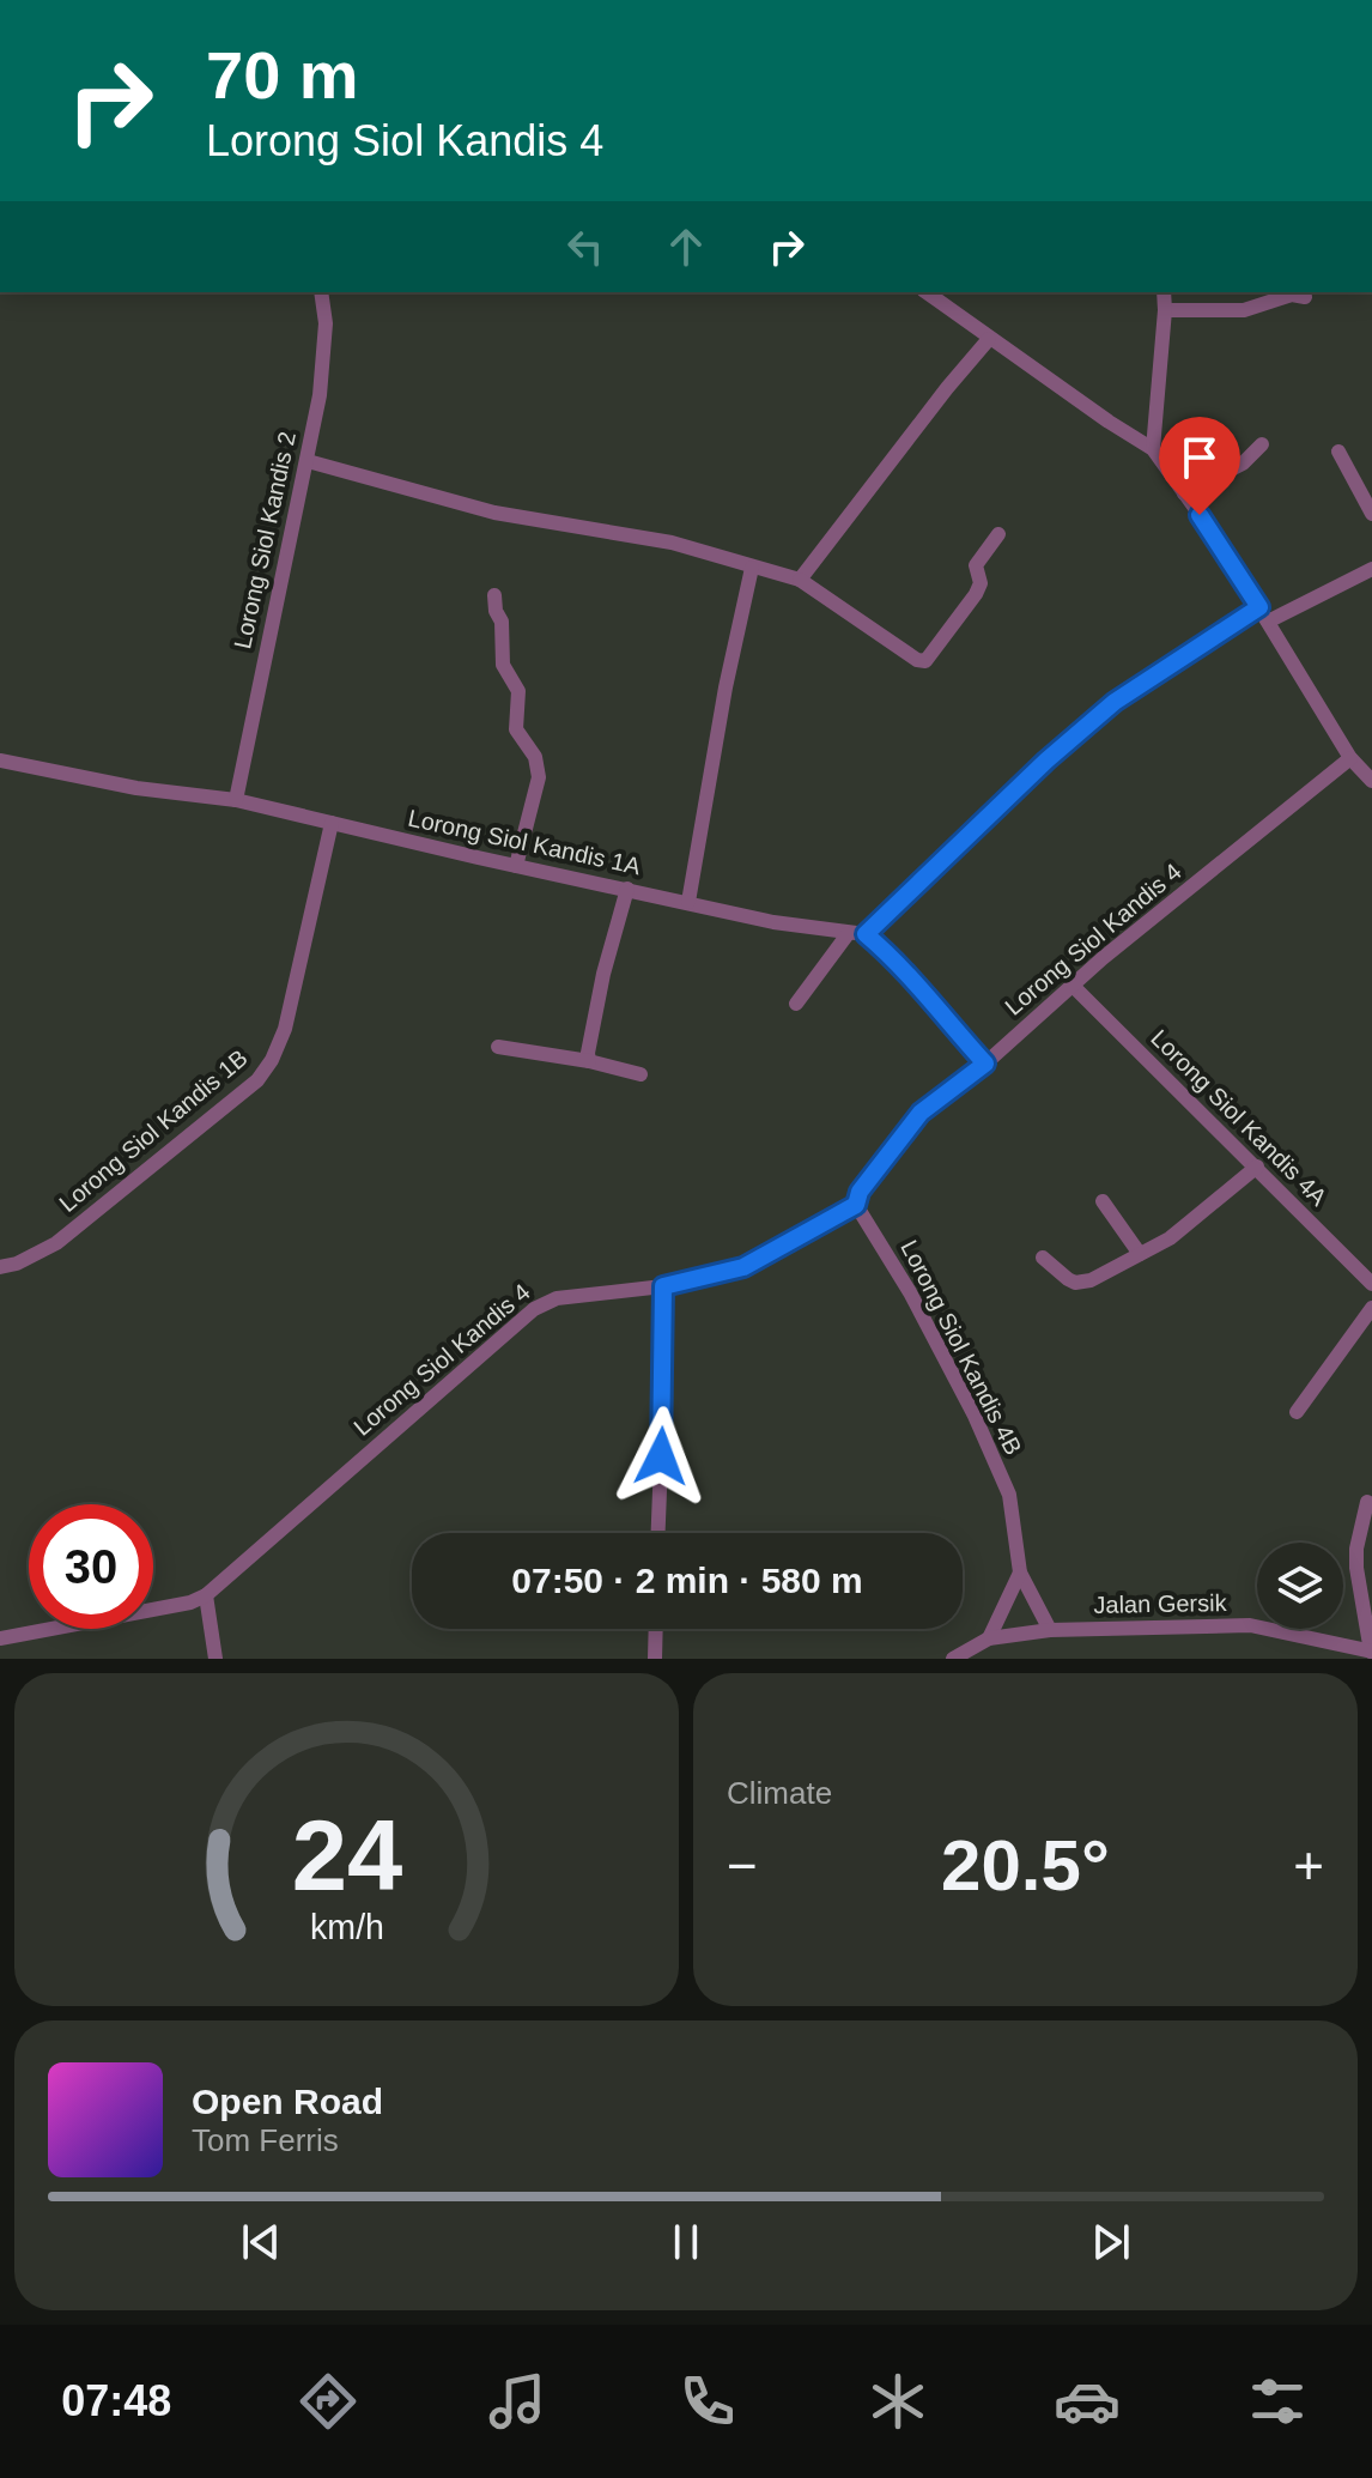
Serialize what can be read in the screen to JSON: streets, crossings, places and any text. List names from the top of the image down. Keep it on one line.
{"streets":{"street":["Lorong Siol Kandis 2","Lorong Siol Kandis 1A","Lorong Siol Kandis 4","Lorong Siol Kandis 4A","Lorong Siol Kandis 1B","Lorong Siol Kandis 4B","Jalan Gersik"]},"crossings":[["Lorong Siol Kandis 2","Lorong Siol Kandis 1A"],["Lorong Siol Kandis 1A","Lorong Siol Kandis 1B"],["Lorong Siol Kandis 4","Lorong Siol Kandis 4A"],["Lorong Siol Kandis 4","Lorong Siol Kandis 4B"]],"page":{"turn":["70 m","Lorong Siol Kandis 4"],"limit":"30","trip":"07:50 · 2 min · 580 m","tile":"Climate","heat":["−","20.5°","+"],"song":["Open Road","Tom Ferris"],"tabs":"07:48","gauge":["24","km/h"]}}
